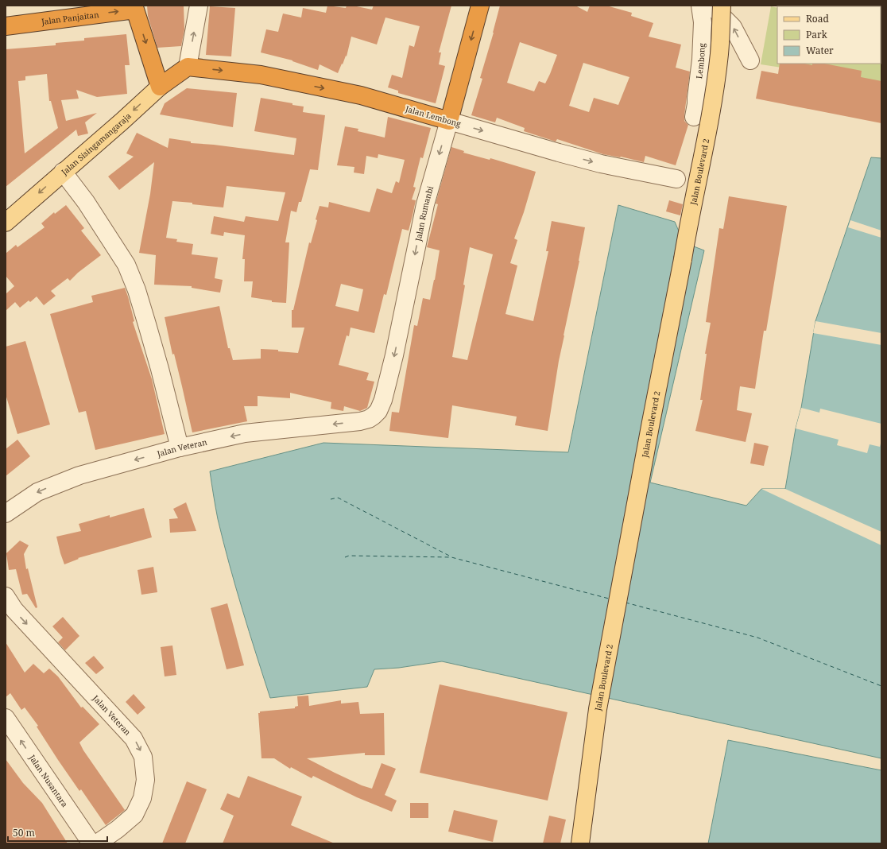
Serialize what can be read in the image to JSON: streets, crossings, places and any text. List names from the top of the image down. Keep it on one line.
{"streets":{"highway":["Jalan Panjaitan","Jalan Lembong","Jalan Sisingamangaraja","Jalan Rumanbi"],"main road":["Jalan Boulevard 2"],"street":["Lembong","Jalan Veteran","Jalan Nusantara"]},"crossings":[["Jalan Lembong","Jalan Sisingamangaraja"],["Jalan Lembong","Jalan Rumanbi"],["Jalan Rumanbi","Jalan Veteran"]],"one_way":["Jalan Panjaitan","Jalan Lembong","Jalan Sisingamangaraja","Jalan Rumanbi","Jalan Nusantara"],"legend":["Road","Park","Water"],"scale_bar":"50 m"}
